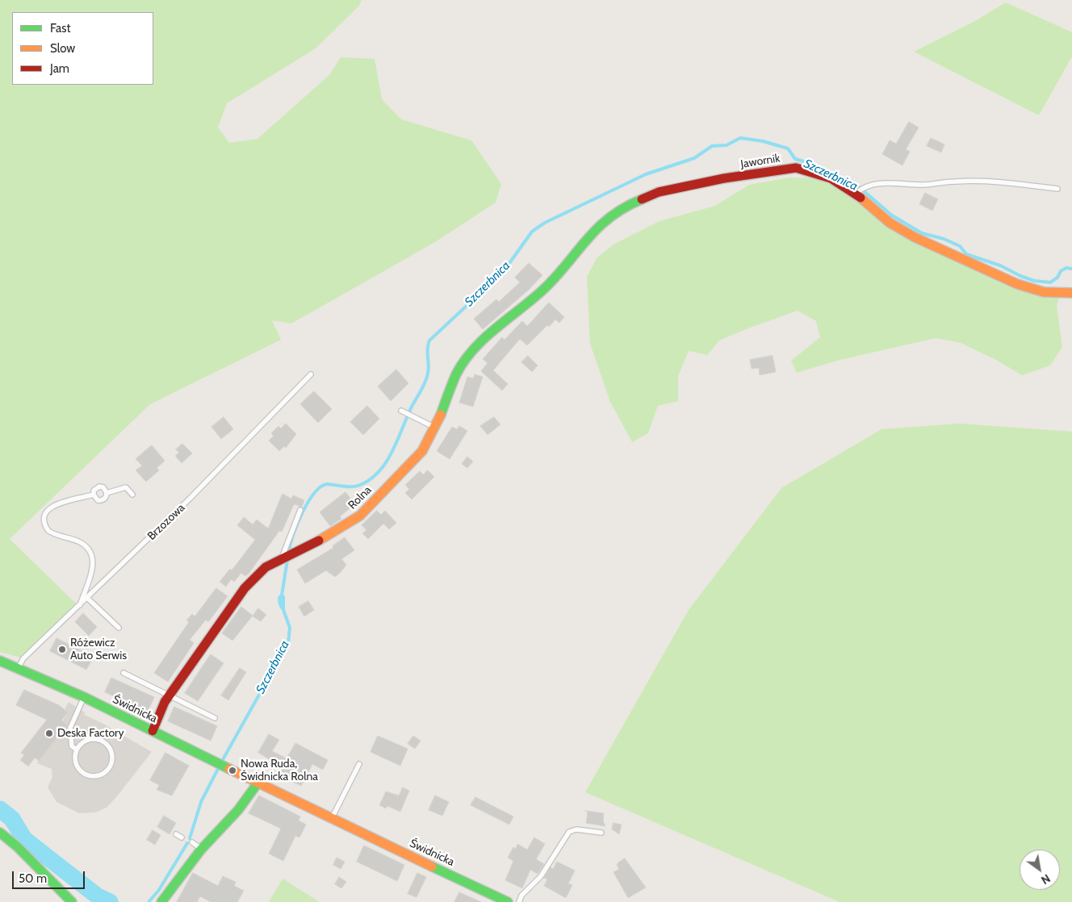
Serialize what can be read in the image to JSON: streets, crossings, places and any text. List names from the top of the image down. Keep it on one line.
{"streets":{"street":["Jawornik","Rolna","Świdnicka"],"lane":["Brzozowa"]},"crossings":[["Jawornik","Rolna"],["Rolna","Świdnicka"],["Brzozowa","Świdnicka"]],"water":["Szczerbnica"],"places":["Różewicz Auto Serwis","Deska Factory","Nowa Ruda, Świdnicka Rolna"],"legend":["Fast","Slow","Jam"],"scale_bar":"50 m","north":"bottom right"}
